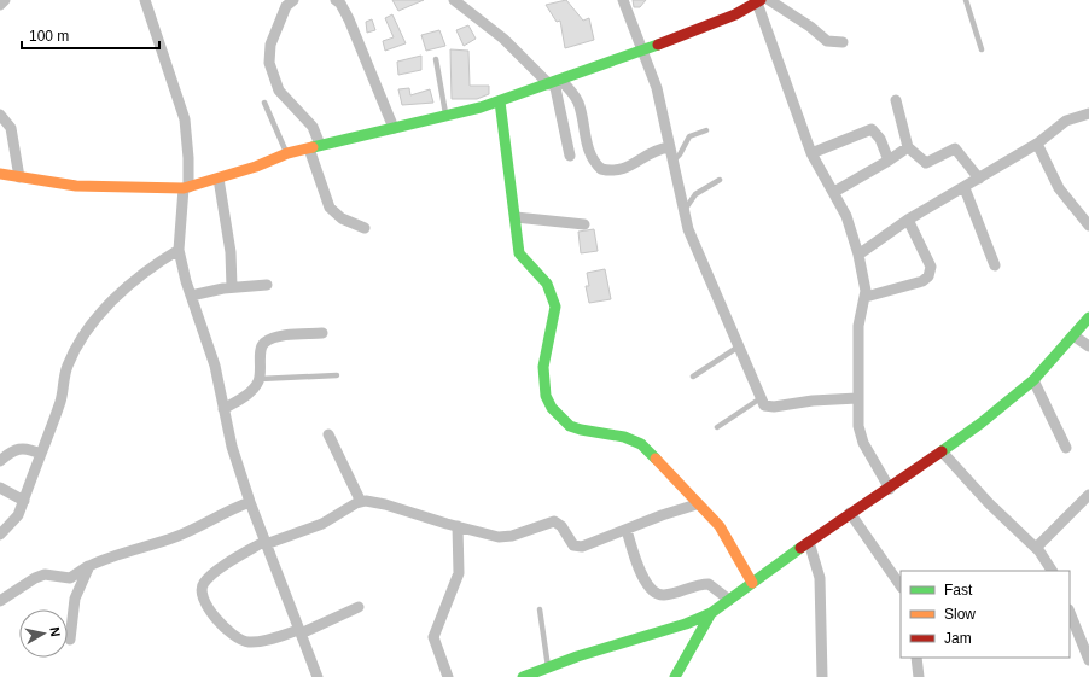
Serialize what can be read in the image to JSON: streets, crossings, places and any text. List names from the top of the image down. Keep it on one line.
{"legend":["Fast","Slow","Jam"],"scale_bar":"100 m","north":"right"}
